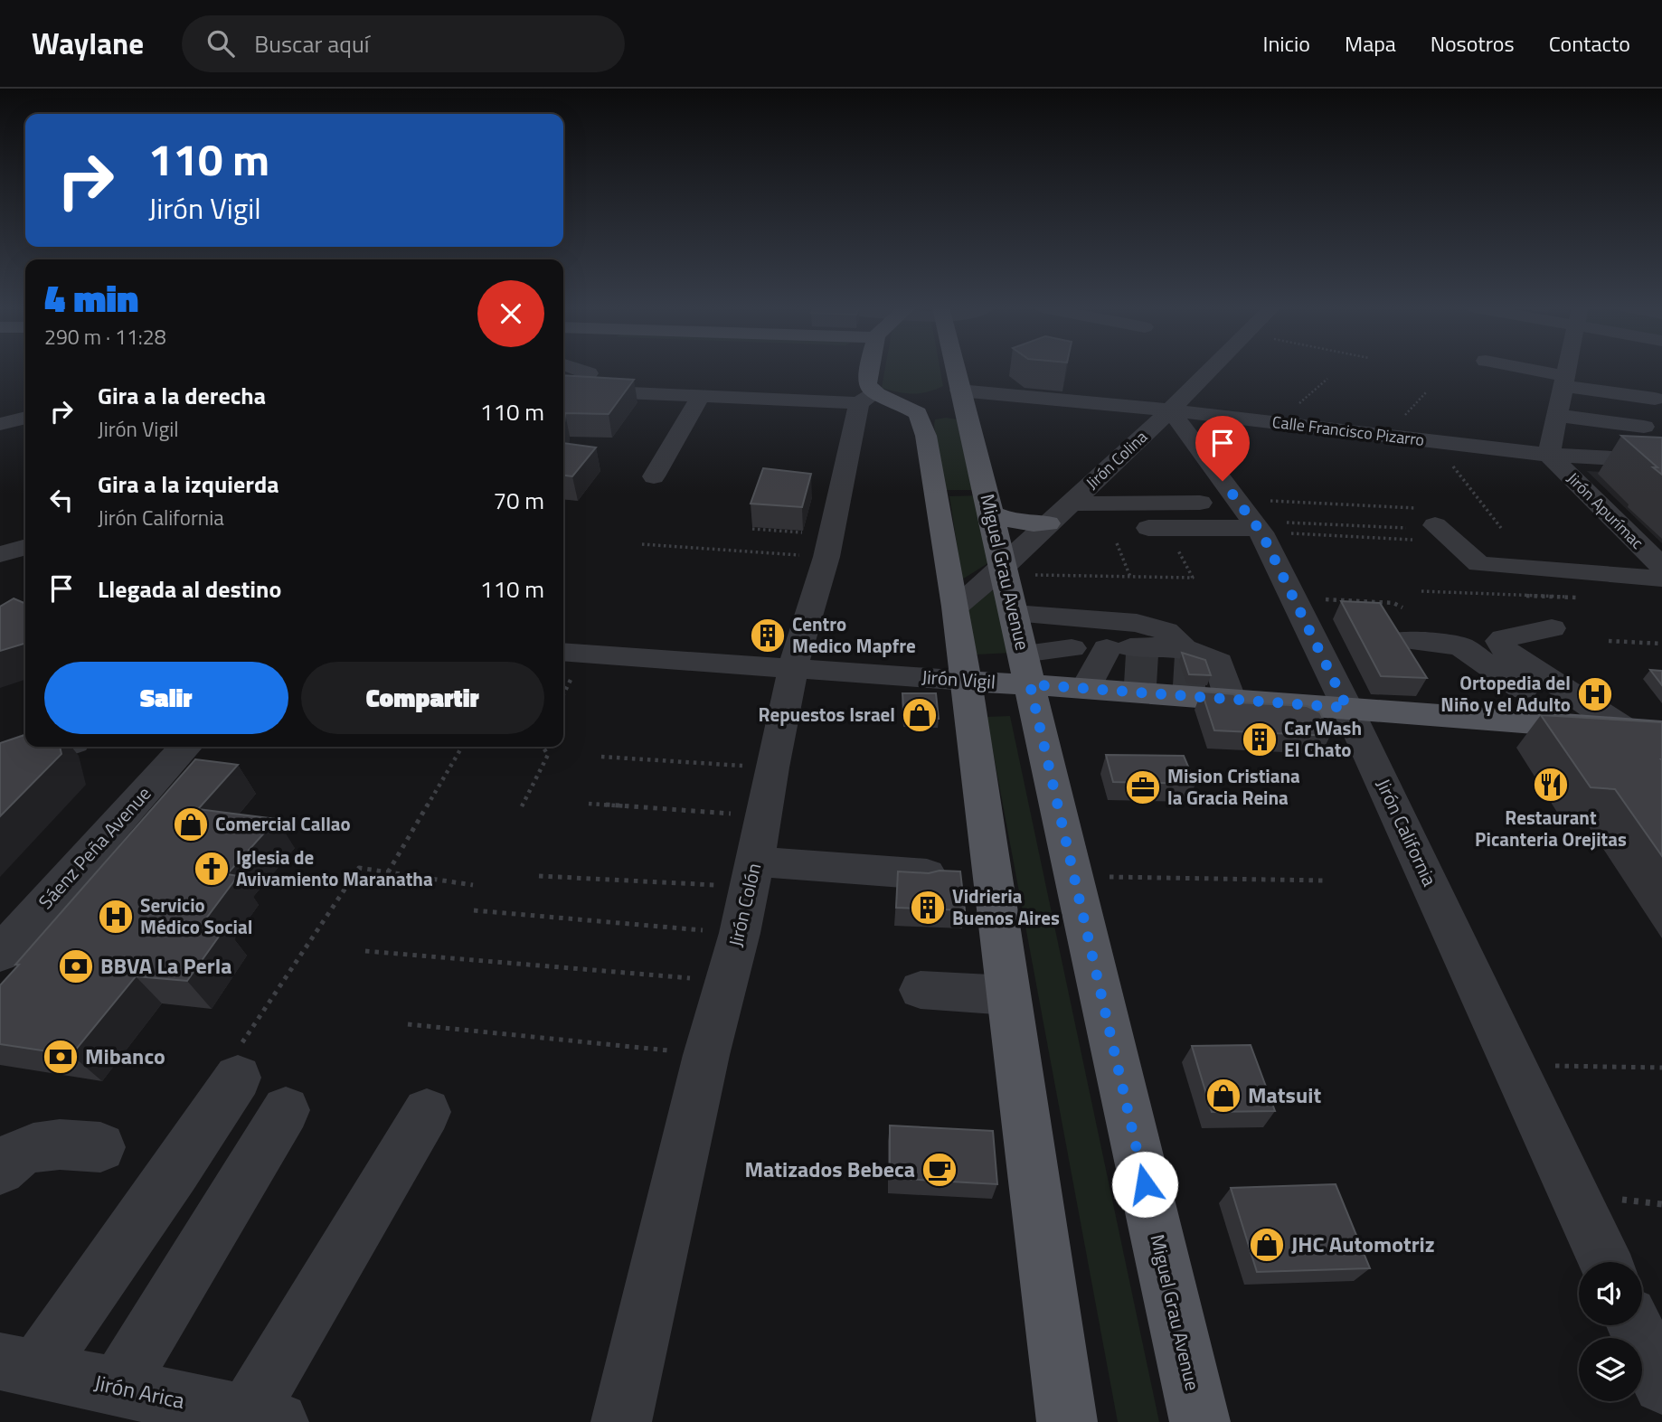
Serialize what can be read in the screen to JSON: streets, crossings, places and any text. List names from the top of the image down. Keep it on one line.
{"streets":{"main road":["Miguel Grau Avenue","Jirón Vigil"],"street":["Calle Francisco Pizarro","Jirón Colina","Jirón Apurímac","Jirón California","Sáenz Peña Avenue","Jirón Colón","Jirón Arica"]},"crossings":[["Calle Francisco Pizarro","Jirón Colina"],["Calle Francisco Pizarro","Jirón Apurímac"],["Calle Francisco Pizarro","Miguel Grau Avenue"],["Calle Francisco Pizarro","Jirón California"],["Calle Francisco Pizarro","Jirón Colón"],["Jirón Colina","Miguel Grau Avenue"],["Jirón Colina","Jirón Vigil"],["Jirón Colina","Jirón California"],["Miguel Grau Avenue","Jirón Vigil"],["Miguel Grau Avenue","Jirón Colón"],["Jirón Vigil","Jirón California"],["Jirón Vigil","Jirón Colón"]],"places":{"building":["Centro Medico Mapfre","Car Wash El Chato","Vidrieria Buenos Aires"],"hospital":["Ortopedia del Niño y el Adulto","Servicio Médico Social"],"shop":["Repuestos Israel","Comercial Callao","Matsuit","JHC Automotriz"],"restaurant":["Restaurant Picanteria Orejitas"],"office":["Mision Cristiana la Gracia Reina"],"church":["Iglesia de Avivamiento Maranatha"],"bank":["BBVA La Perla","Mibanco"],"cafe":["Matizados Bebeca"]},"page":{"header":"Waylane","search":"Buscar aquí","nav":["Inicio","Mapa","Nosotros","Contacto"],"turn":["110 m","Jirón Vigil"],"heading":["4 min","290 m · 11:28"],"list":[{"name":"Gira a la derecha","note":"Jirón Vigil","value":"110 m"},{"name":"Gira a la izquierda","note":"Jirón California","value":"70 m"},{"name":"Llegada al destino","value":"110 m"}],"buttons":["Salir","Compartir"]}}
